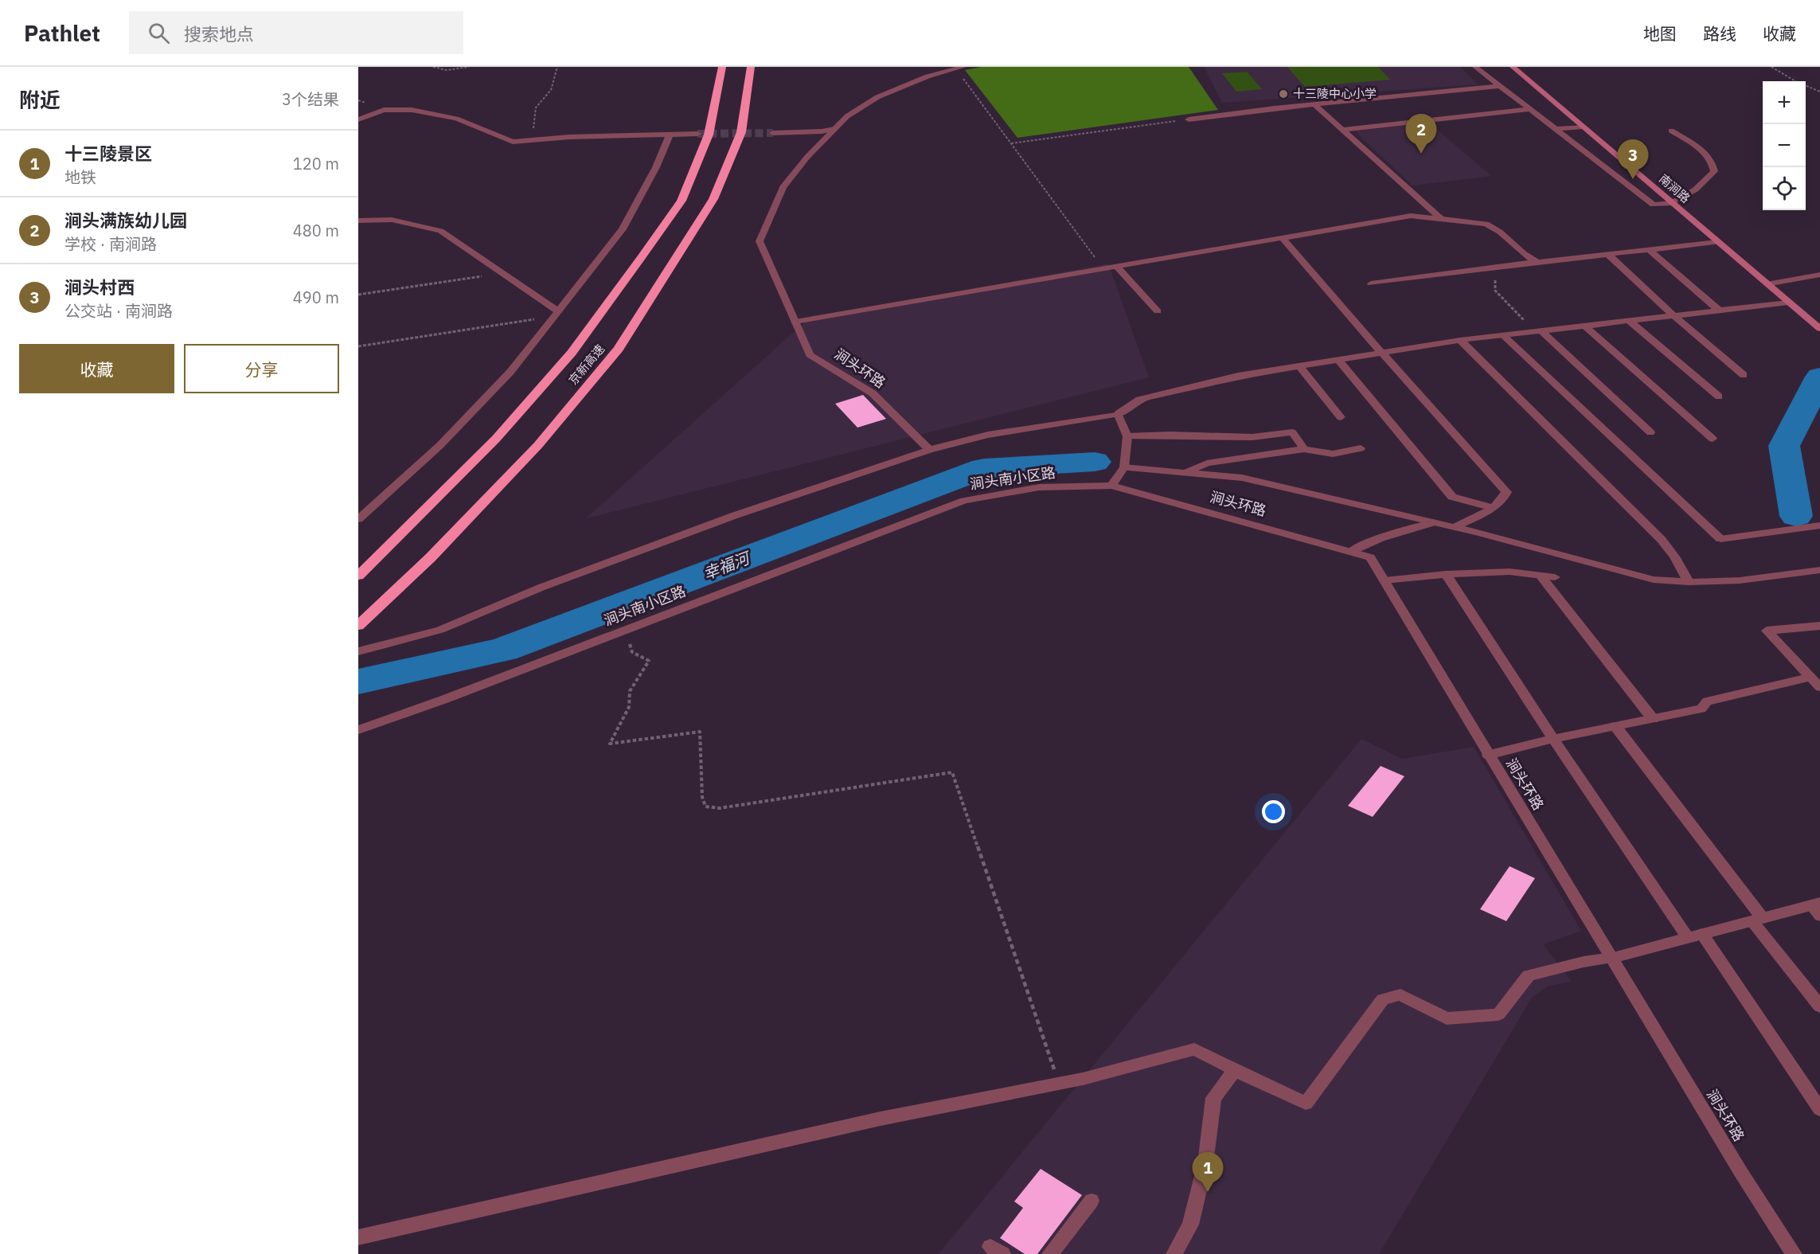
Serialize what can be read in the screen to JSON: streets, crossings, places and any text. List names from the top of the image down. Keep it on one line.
{"streets":{"highway":["京新高速"],"main road":["南涧路"],"street":["涧头环路","涧头南小区路"]},"crossings":[["涧头环路","涧头南小区路"]],"water":["幸福河"],"places":["十三陵中心小学"],"page":{"header":"Pathlet","search":"搜索地点","nav":["地图","路线","收藏"],"heading":["附近","3个结果"],"map_buttons":["+","−"],"pins":["2","3","1"],"list":[{"mark":"1","name":"十三陵景区","note":"地铁","value":"120 m"},{"mark":"2","name":"涧头满族幼儿园","note":"学校 · 南涧路","value":"480 m"},{"mark":"3","name":"涧头村西","note":"公交站 · 南涧路","value":"490 m"}],"buttons":["收藏","分享"]}}
